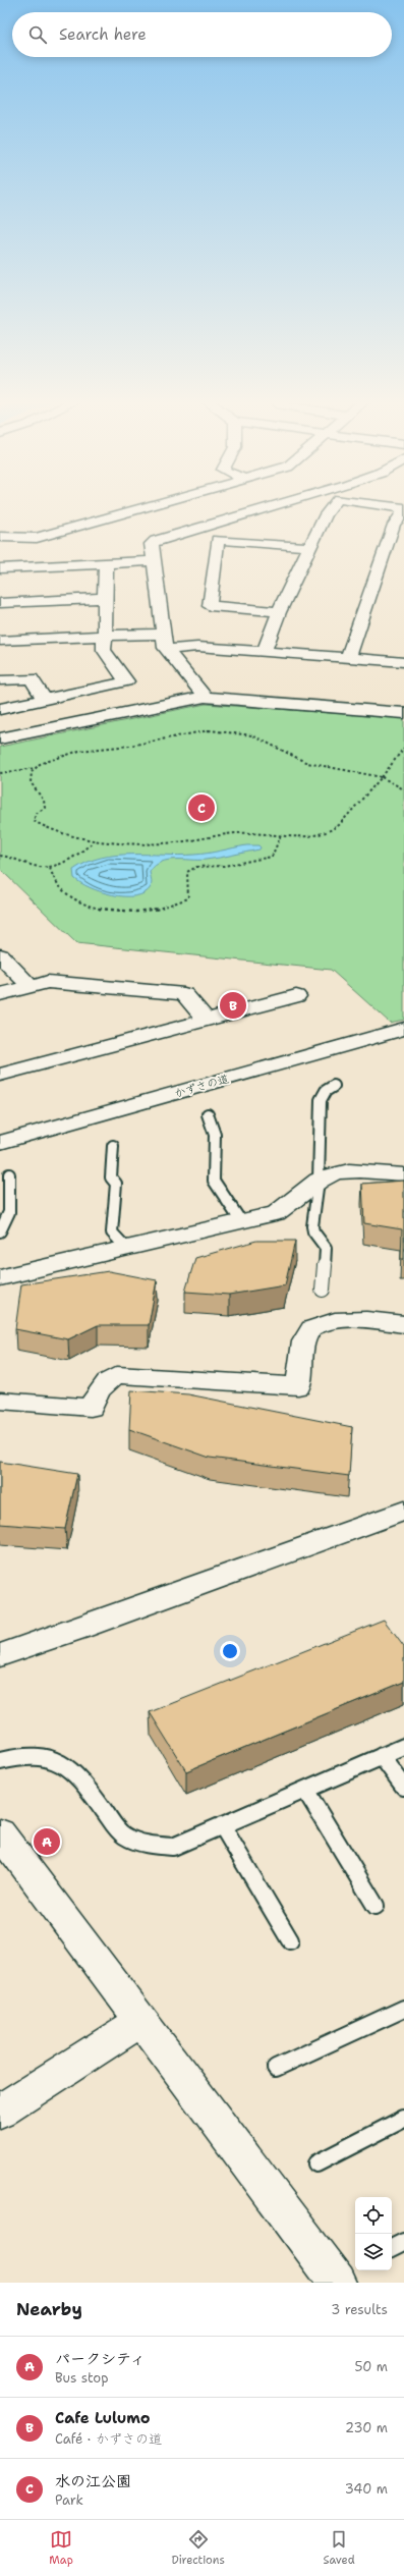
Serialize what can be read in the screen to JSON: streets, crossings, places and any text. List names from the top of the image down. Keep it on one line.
{"streets":{"street":["かずさの道"]},"page":{"search":"Search here","pins":["C","B","A"],"heading":["Nearby","3 results"],"list":[{"mark":"A","name":"パークシティ","note":"Bus stop","value":"50 m"},{"mark":"B","name":"Cafe Lulumo","note":"Café · かずさの道","value":"230 m"},{"mark":"C","name":"水の江公園","note":"Park","value":"340 m"}],"nav":["Map","Directions","Saved"]}}
